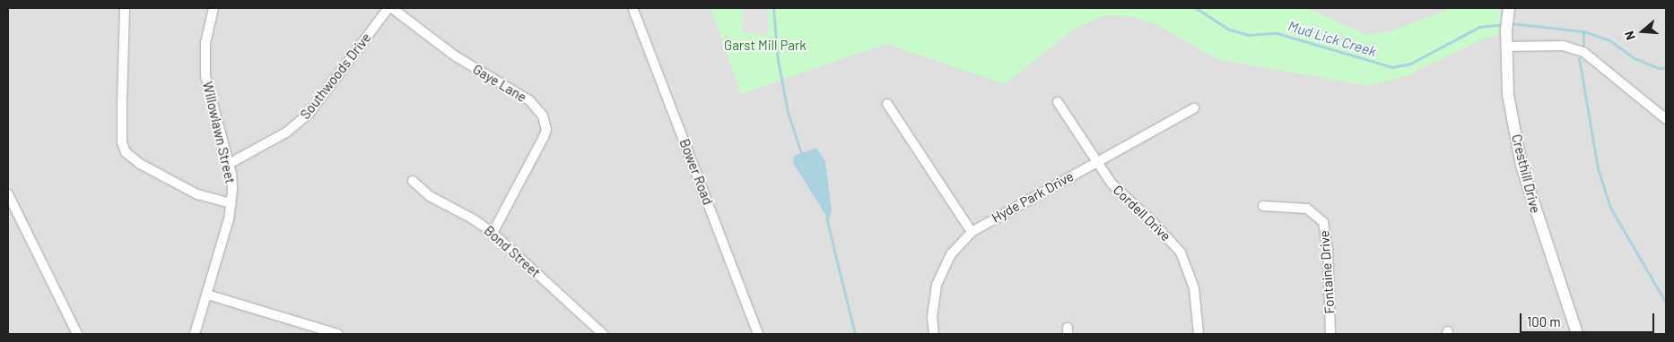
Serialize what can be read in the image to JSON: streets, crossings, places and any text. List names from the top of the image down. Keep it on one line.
{"streets":{"street":["Southwoods Drive","Gaye Lane","Willowlawn Street","Bower Road","Cresthill Drive","Hyde Park Drive","Cordell Drive","Bond Street","Fontaine Drive"]},"crossings":[["Southwoods Drive","Gaye Lane"],["Southwoods Drive","Willowlawn Street"],["Gaye Lane","Bond Street"],["Hyde Park Drive","Cordell Drive"]],"water":["Mud Lick Creek"],"parks":["Garst Mill Park"],"scale_bar":"100 m","north":"left"}
